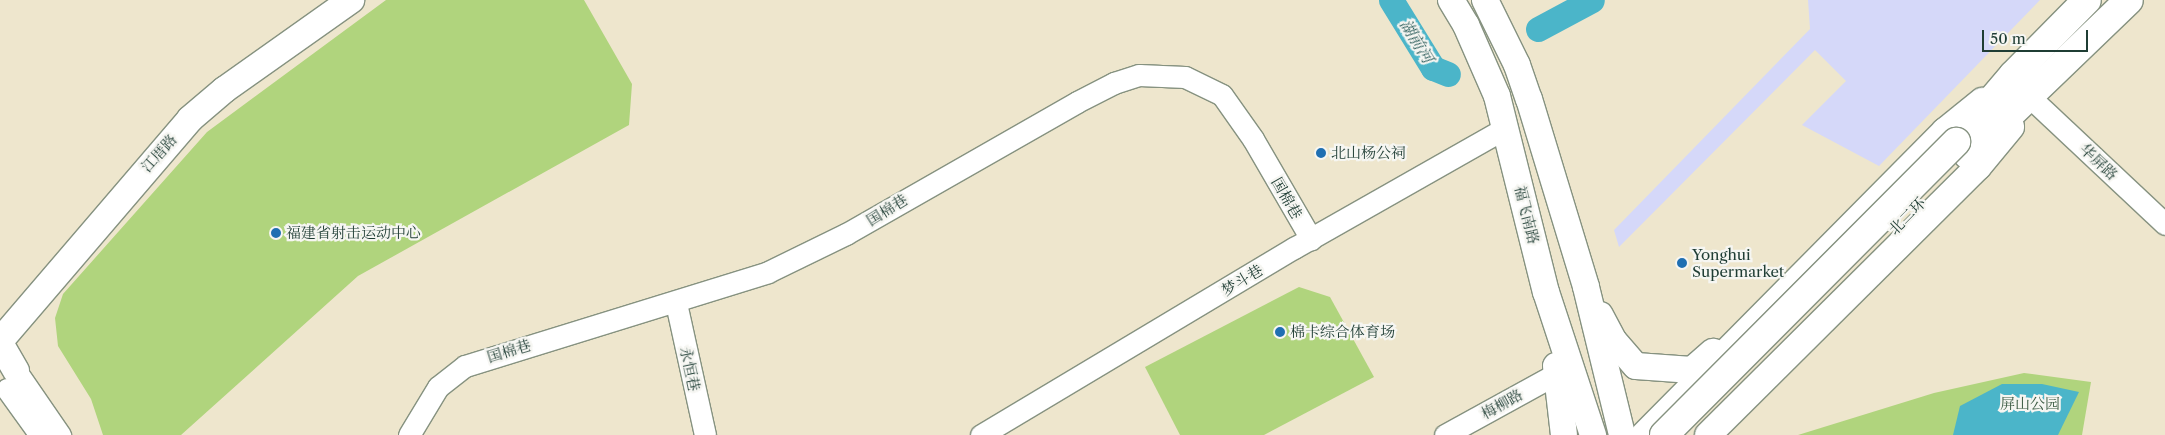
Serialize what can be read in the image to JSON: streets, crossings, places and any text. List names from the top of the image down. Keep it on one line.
{"streets":{"highway":["北二环"],"main road":["江厝路","福飞南路"],"street":["华屏路","国棉巷","梦斗巷","永恒巷","梅柳路"]},"crossings":[["国棉巷","梦斗巷"],["国棉巷","永恒巷"],["福飞南路","梦斗巷"]],"water":["湖前河"],"parks":["屏山公园"],"places":["北山杨公祠","福建省射击运动中心","Yonghui Supermarket","棉卡综合体育场"],"scale_bar":"50 m"}
